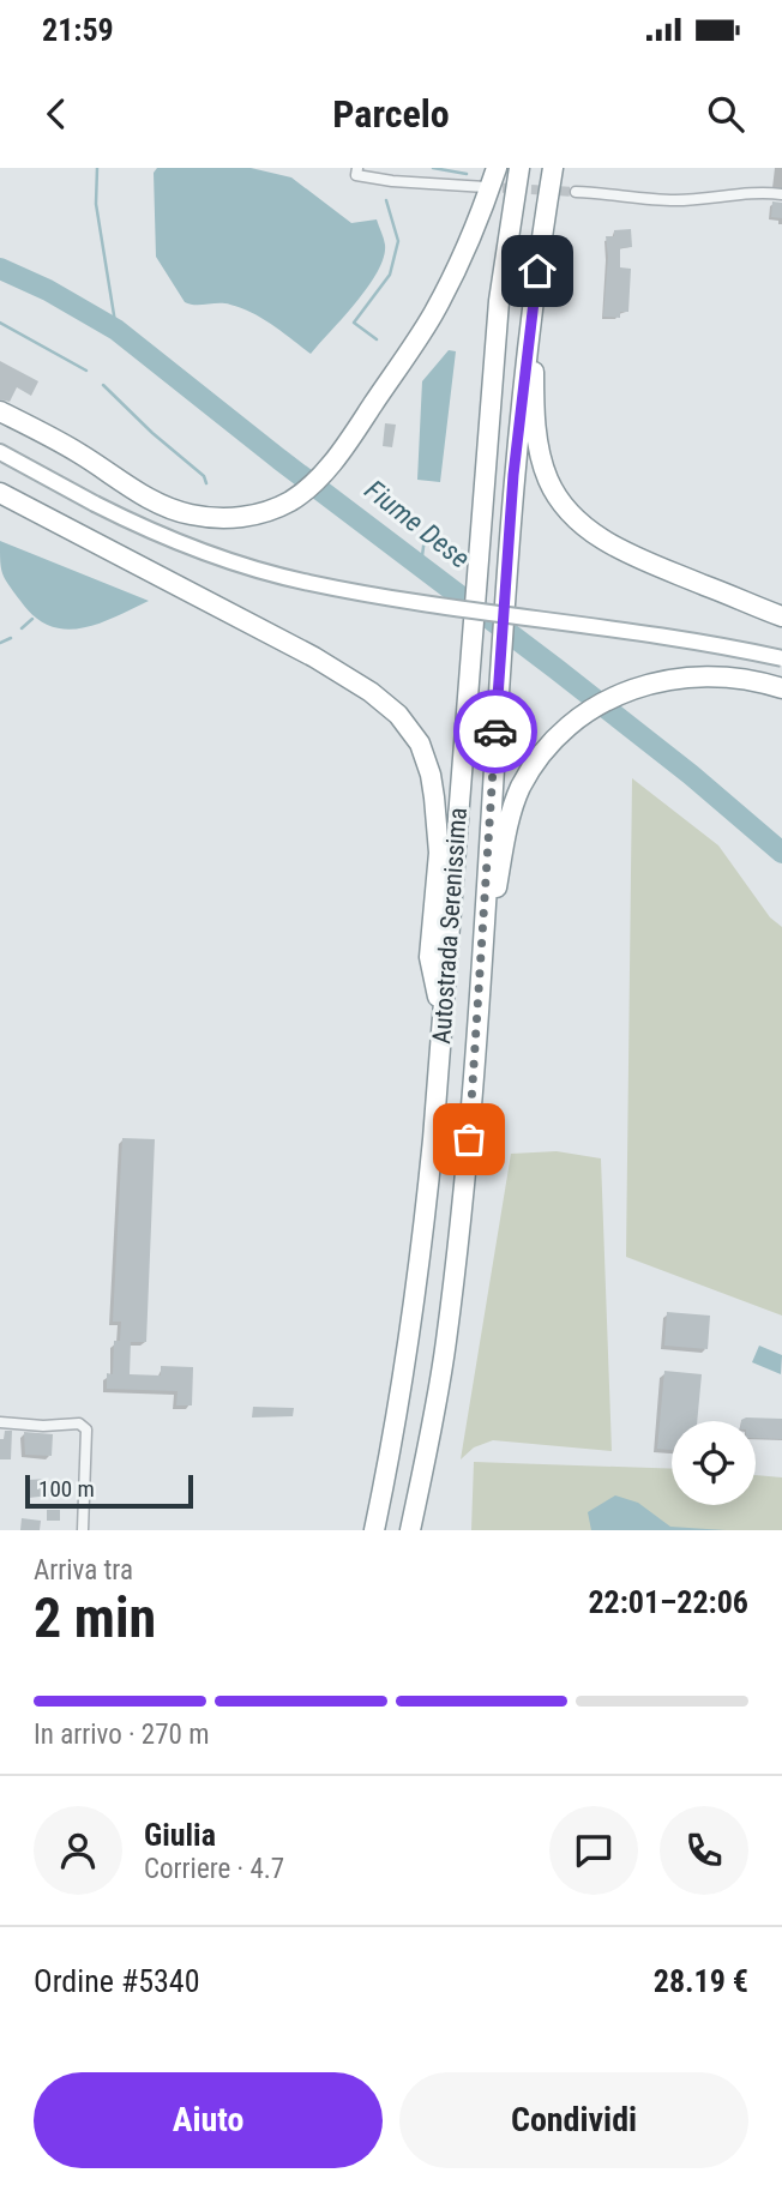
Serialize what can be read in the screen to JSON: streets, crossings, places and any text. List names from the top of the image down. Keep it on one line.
{"streets":{"highway":["Autostrada Serenissima"]},"water":["Fiume Dese"],"scale_bar":"100 m","page":{"status":"21:59","header":"Parcelo","scale":"100 m","heading":["2 min","Arriva tra","22:01–22:06"],"panel":["Giulia","Corriere · 4.7","Ordine #5340","28.19 €"],"bar":"In arrivo · 270 m","buttons":["Aiuto","Condividi"]}}
